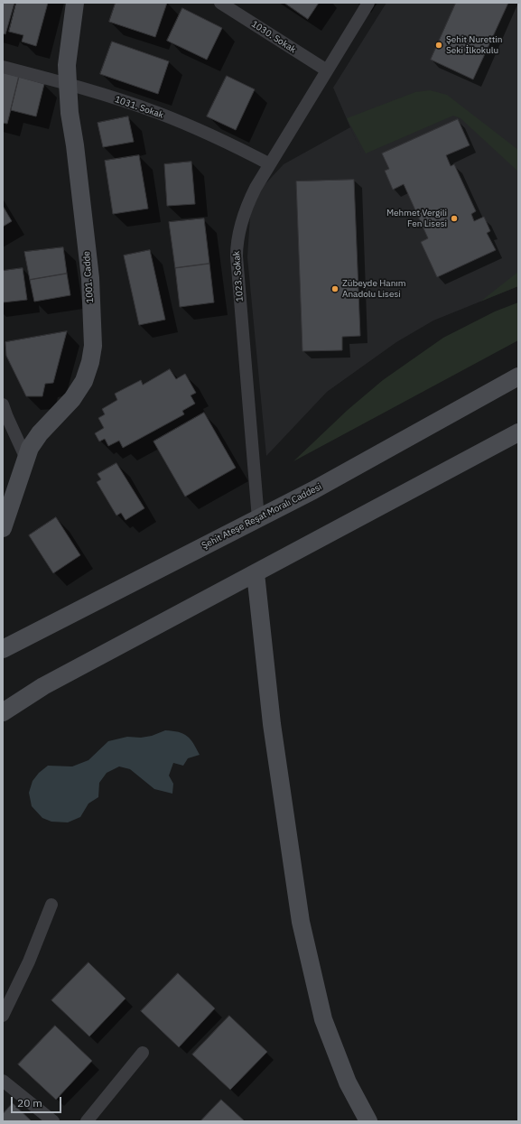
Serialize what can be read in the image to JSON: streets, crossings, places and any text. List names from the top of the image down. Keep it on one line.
{"streets":{"main road":["1001. Cadde","Şehit Ateşe Reşat Moralı Caddesi"],"street":["1030. Sokak","1031. Sokak","1023. Sokak"]},"crossings":[["1030. Sokak","1023. Sokak"],["1031. Sokak","1023. Sokak"],["1031. Sokak","1001. Cadde"],["1023. Sokak","Şehit Ateşe Reşat Moralı Caddesi"]],"places":["Şehit Nurettin Seki İlkokulu","Mehmet Vergili Fen Lisesi","Zübeyde Hanım Anadolu Lisesi"],"scale_bar":"20 m"}
